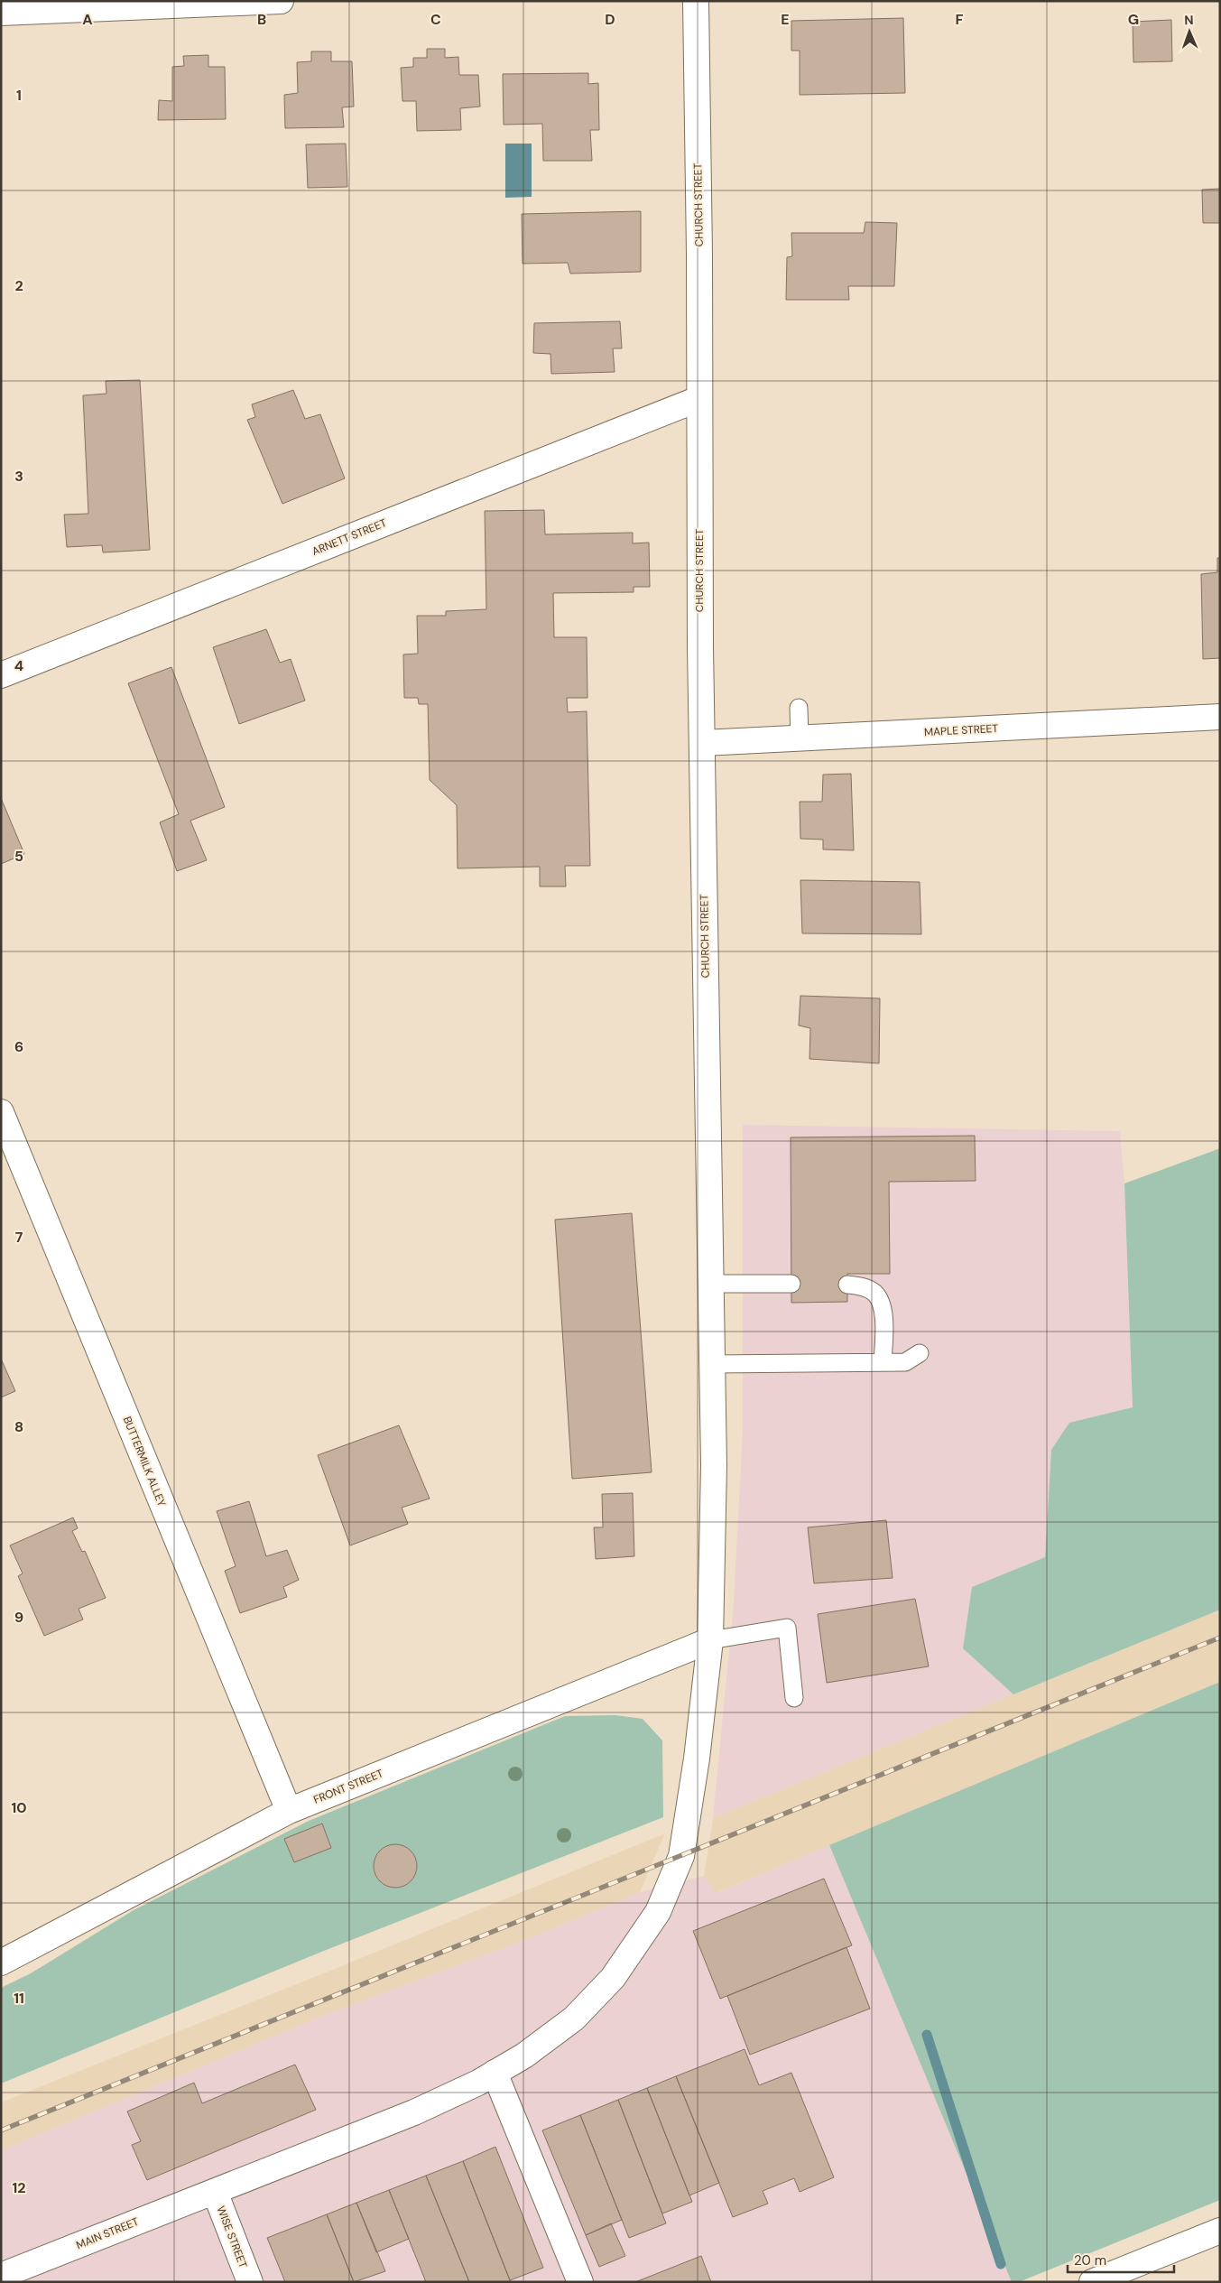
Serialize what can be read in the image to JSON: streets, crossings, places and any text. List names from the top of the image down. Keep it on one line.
{"streets":{"street":["CHURCH STREET","ARNETT STREET","MAPLE STREET","BUTTERMILK ALLEY","FRONT STREET","MAIN STREET","WISE STREET"]},"crossings":[["CHURCH STREET","ARNETT STREET"],["CHURCH STREET","MAPLE STREET"],["CHURCH STREET","FRONT STREET"],["CHURCH STREET","MAIN STREET"],["BUTTERMILK ALLEY","FRONT STREET"],["FRONT STREET","MAIN STREET"],["MAIN STREET","WISE STREET"]],"scale_bar":"20 m","north":"top","grid":{"columns":["A","B","C","D","E","F","G"],"rows":["1","2","3","4","5","6","7","8","9","10","11","12"]}}
